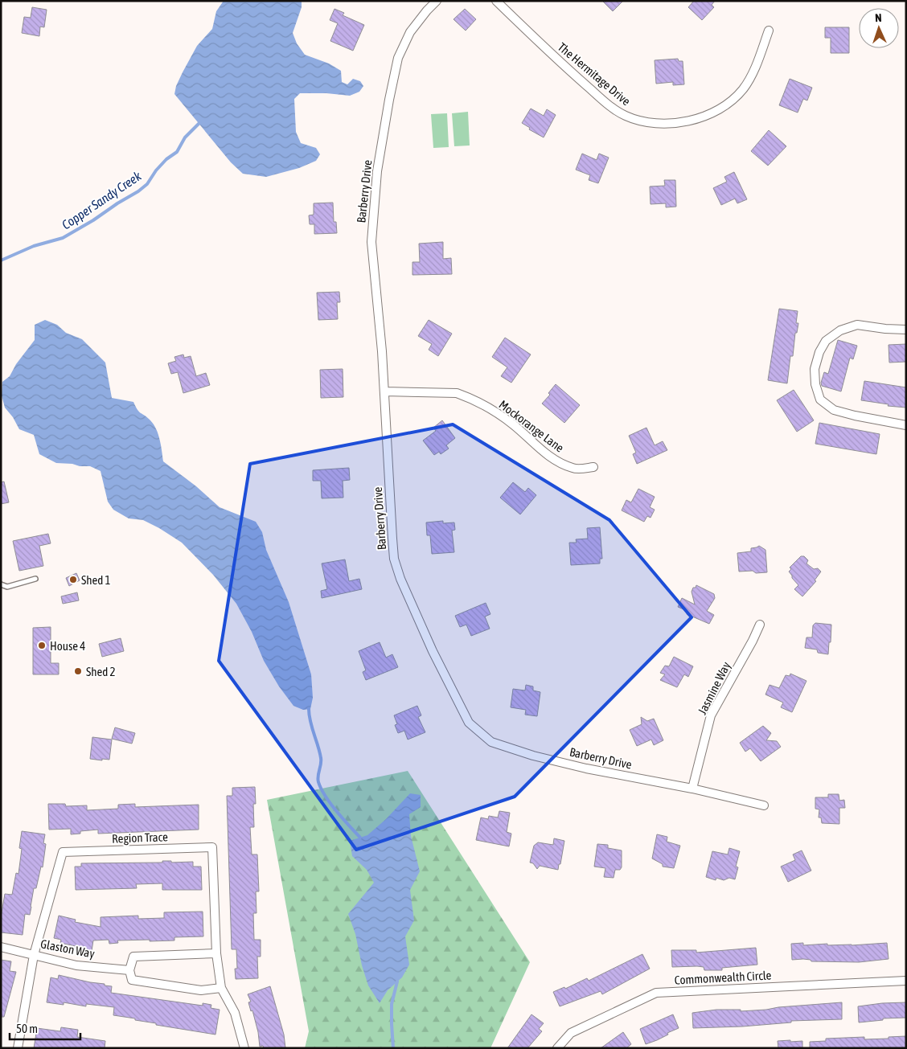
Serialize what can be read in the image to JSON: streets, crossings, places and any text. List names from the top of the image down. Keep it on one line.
{"streets":{"street":["The Hermitage Drive","Barberry Drive","Mockorange Lane","Jasmine Way","Region Trace","Glaston Way","Commonwealth Circle"]},"crossings":[["Barberry Drive","Mockorange Lane"],["Barberry Drive","Jasmine Way"],["Region Trace","Glaston Way"]],"water":["Copper Sandy Creek"],"places":["Shed 1","House 4","Shed 2"],"scale_bar":"50 m","north":"top"}
